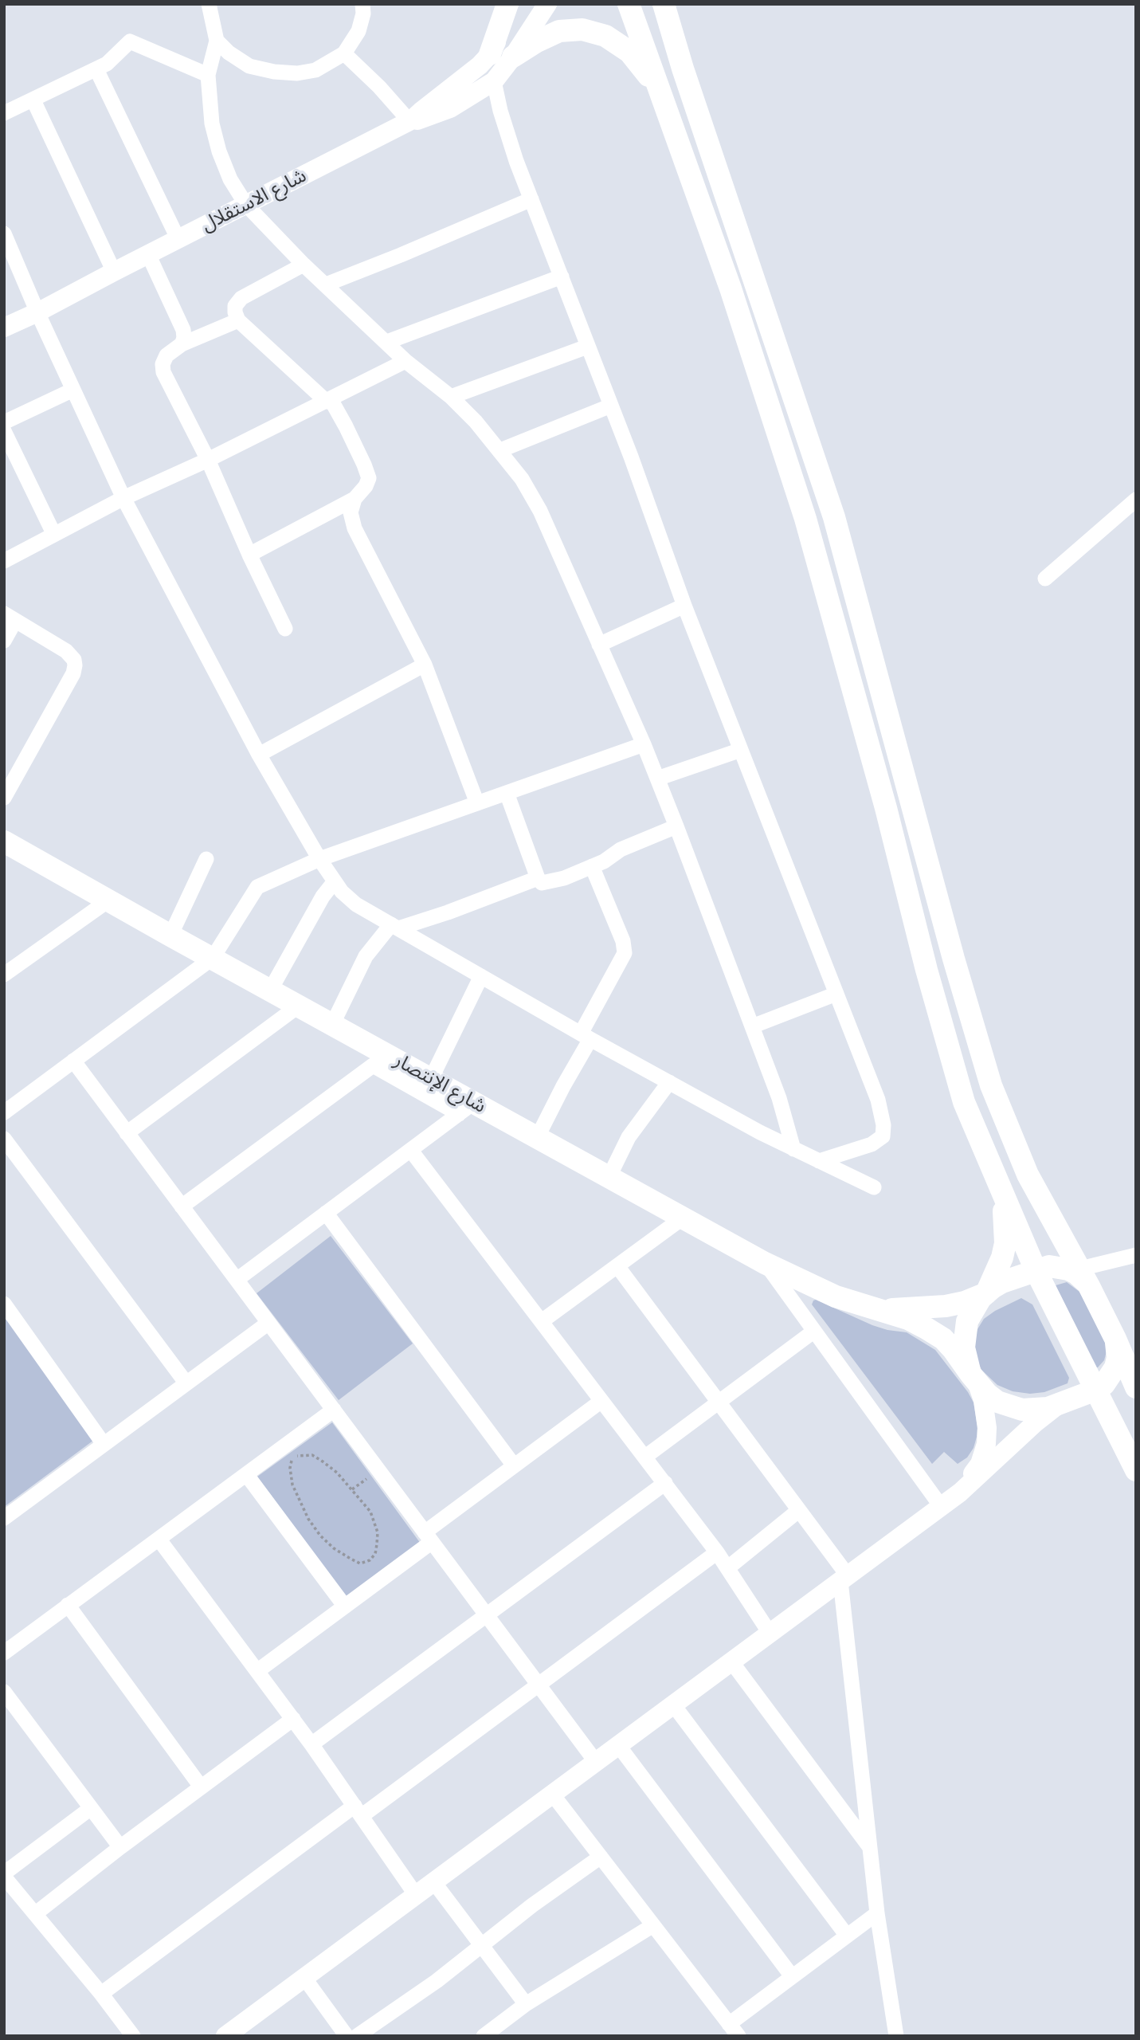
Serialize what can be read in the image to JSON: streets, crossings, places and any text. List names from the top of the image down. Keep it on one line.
{"streets":{"main road":["شارع الإنتصار"],"street":["شارع الاستقلال"]}}
